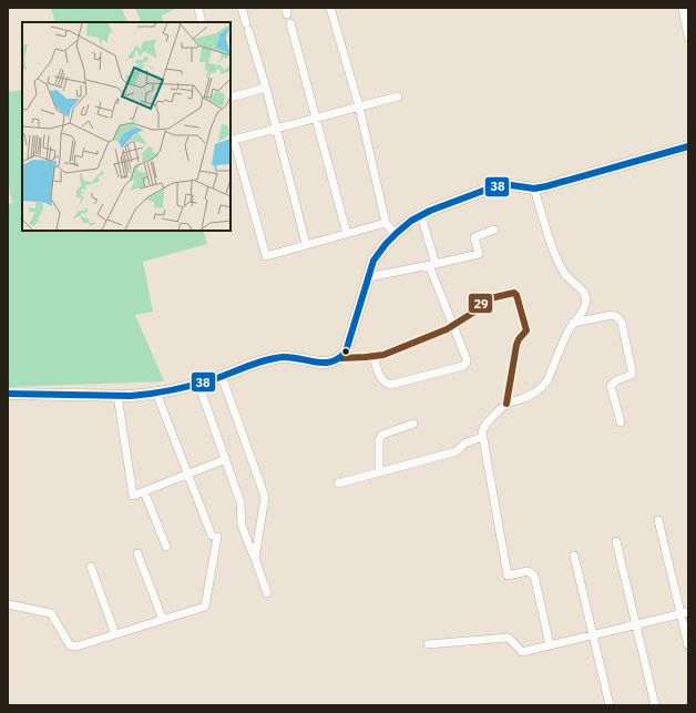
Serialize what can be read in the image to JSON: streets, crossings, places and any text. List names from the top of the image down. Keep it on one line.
{"lines":["transit line 38","transit line 29"]}
